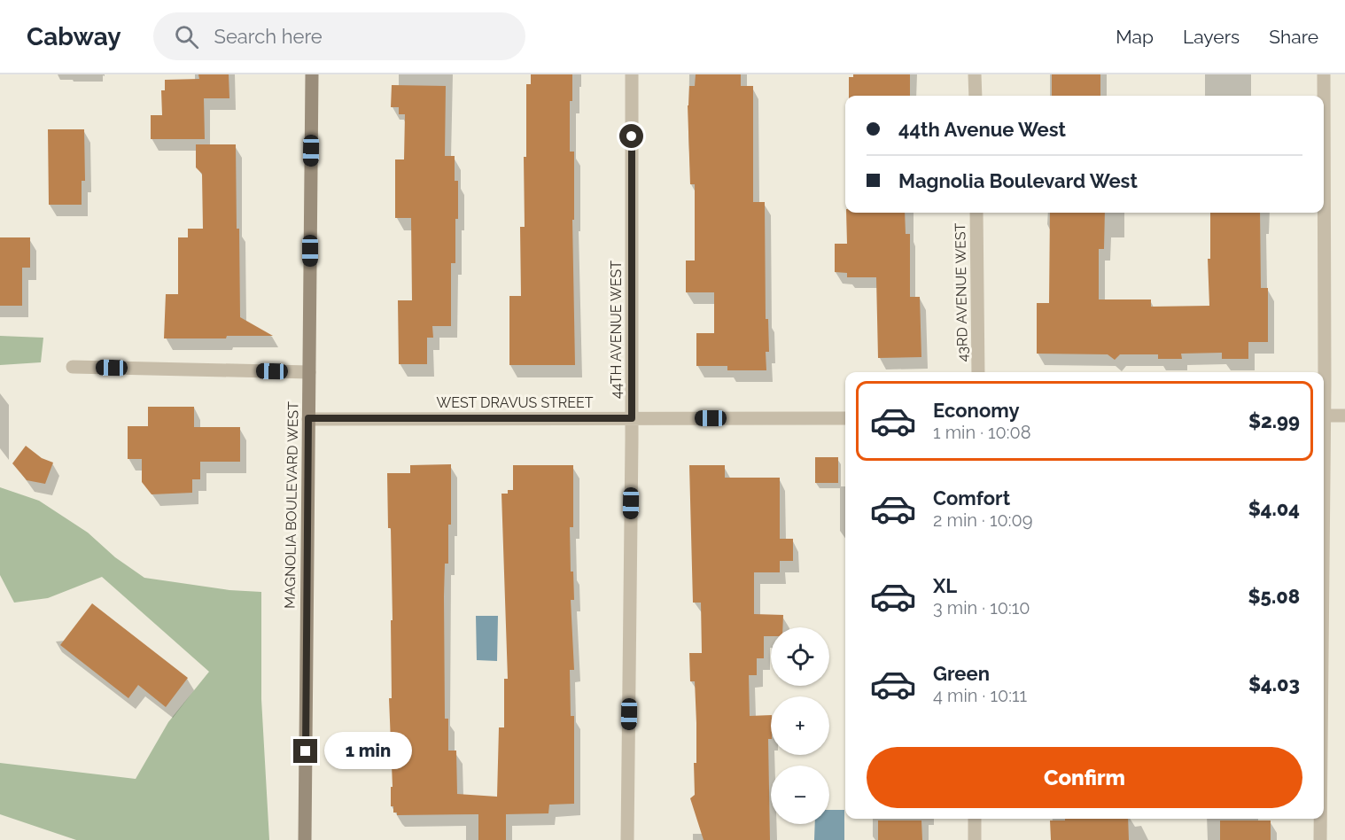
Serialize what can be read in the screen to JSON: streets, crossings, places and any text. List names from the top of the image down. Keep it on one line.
{"streets":{"street":["43RD AVENUE WEST","44TH AVENUE WEST","WEST DRAVUS STREET","MAGNOLIA BOULEVARD WEST"]},"crossings":[["44TH AVENUE WEST","WEST DRAVUS STREET"],["WEST DRAVUS STREET","MAGNOLIA BOULEVARD WEST"]],"page":{"header":"Cabway","search":"Search here","nav":["Map","Layers","Share"],"banner":["44th Avenue West","Magnolia Boulevard West"],"list":[{"name":"Economy","note":"1 min · 10:08","value":"$2.99"},{"name":"Comfort","note":"2 min · 10:09","value":"$4.04"},{"name":"XL","note":"3 min · 10:10","value":"$5.08"},{"name":"Green","note":"4 min · 10:11","value":"$4.03"}],"map_buttons":["+","−"],"bubble":"1 min","buttons":"Confirm"}}
